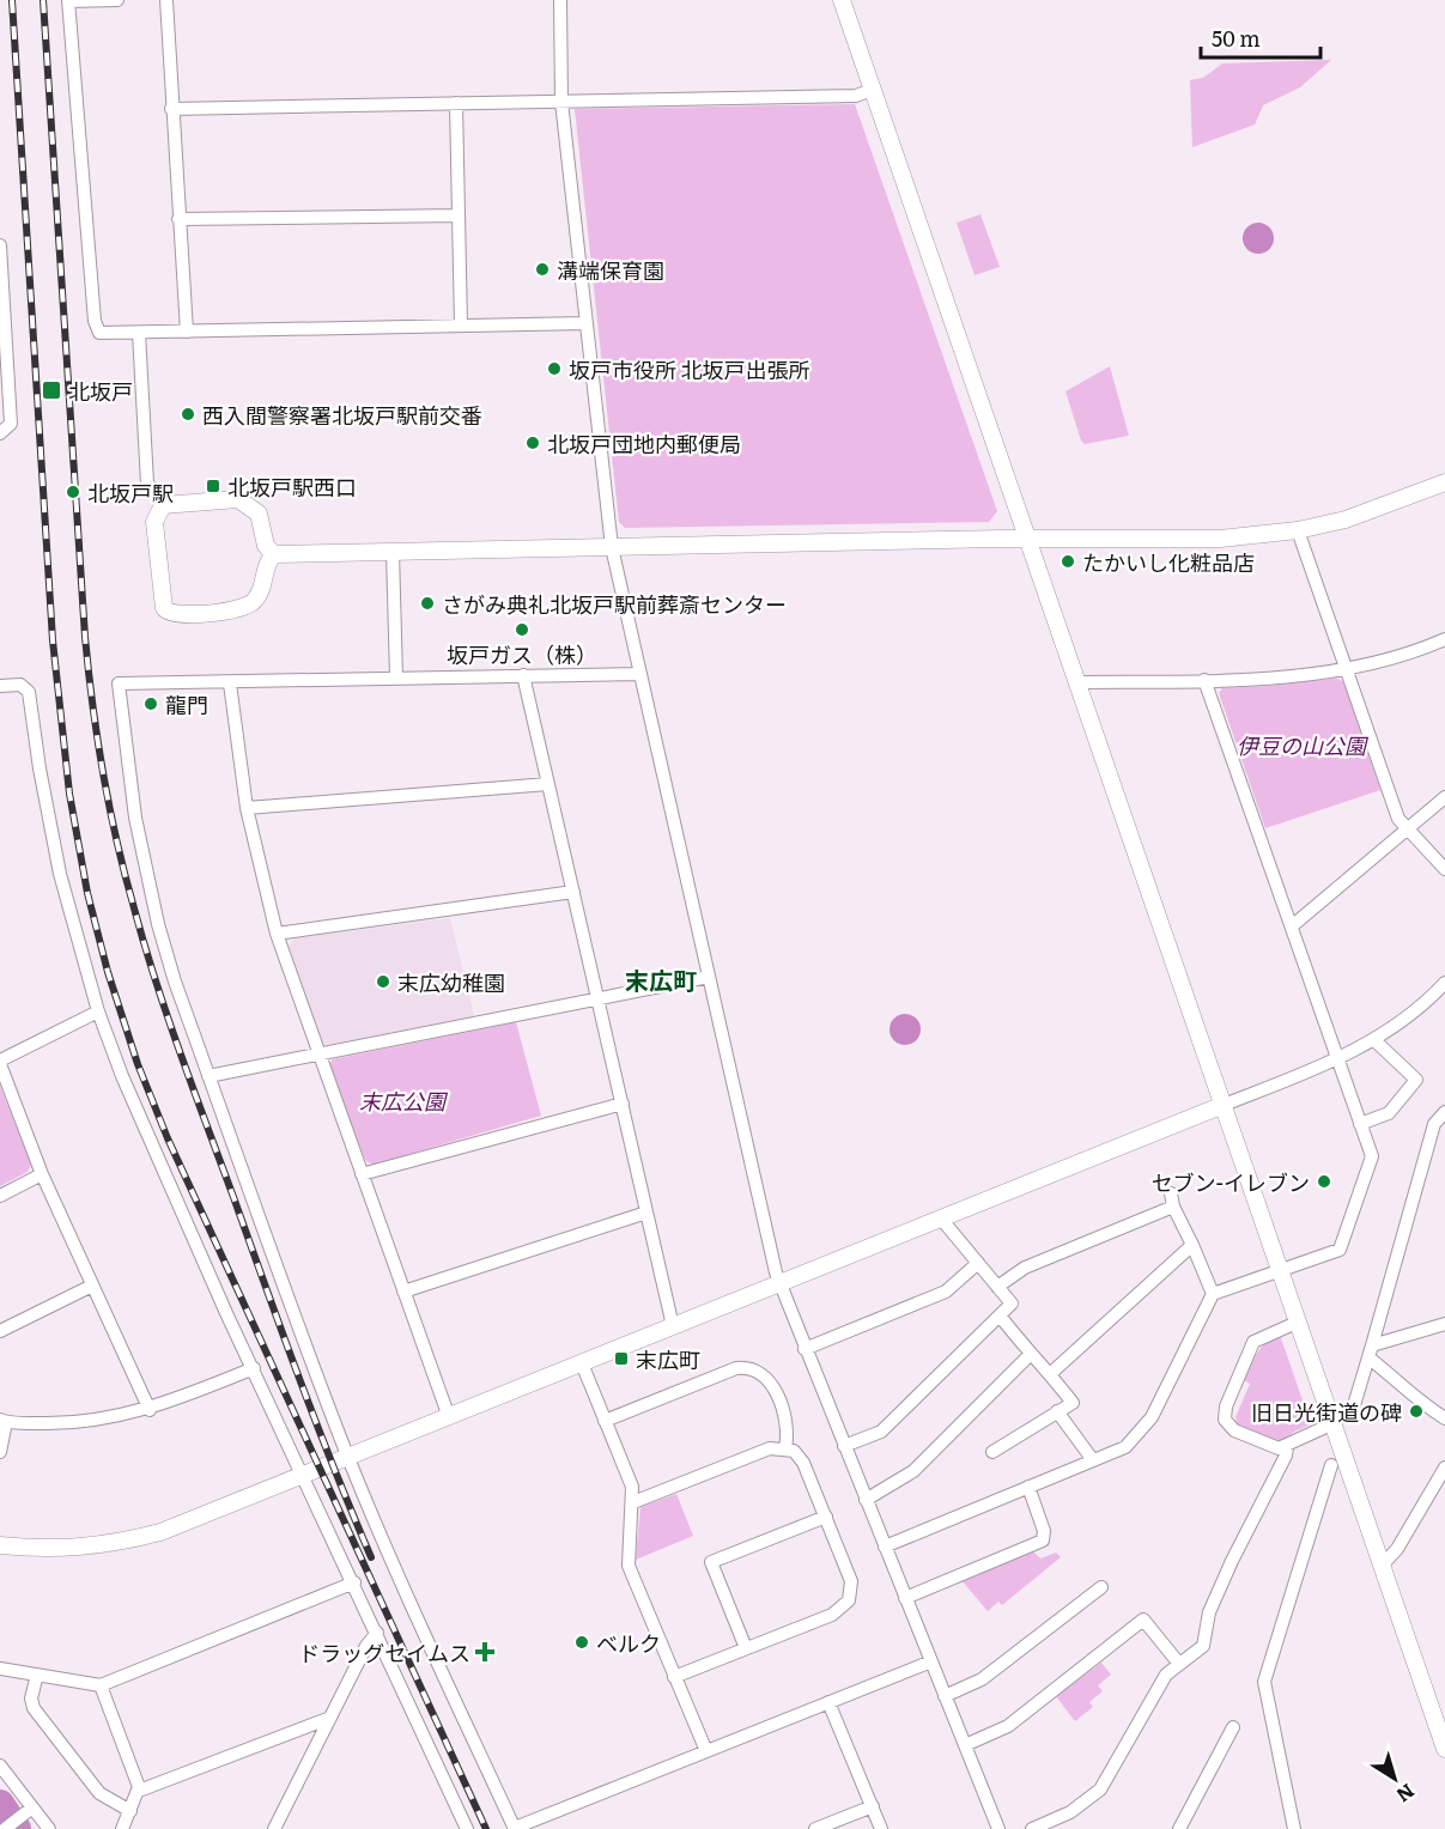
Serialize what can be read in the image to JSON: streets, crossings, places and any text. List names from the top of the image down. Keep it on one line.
{"districts":["末広町"],"parks":["伊豆の山公園","末広公園"],"places":{"other":["溝端保育園","坂戸市役所 北坂戸出張所","西入間警察署北坂戸駅前交番","北坂戸団地内郵便局","北坂戸駅","たかいし化粧品店","さがみ典礼北坂戸駅前葬斎センター","坂戸ガス（株）","龍門","末広幼稚園","セブン-イレブン","旧日光街道の碑","ベルク"],"transit":["北坂戸","北坂戸駅西口","末広町"],"health":["ドラッグセイムス"]},"scale_bar":"50 m","north":"bottom right"}
